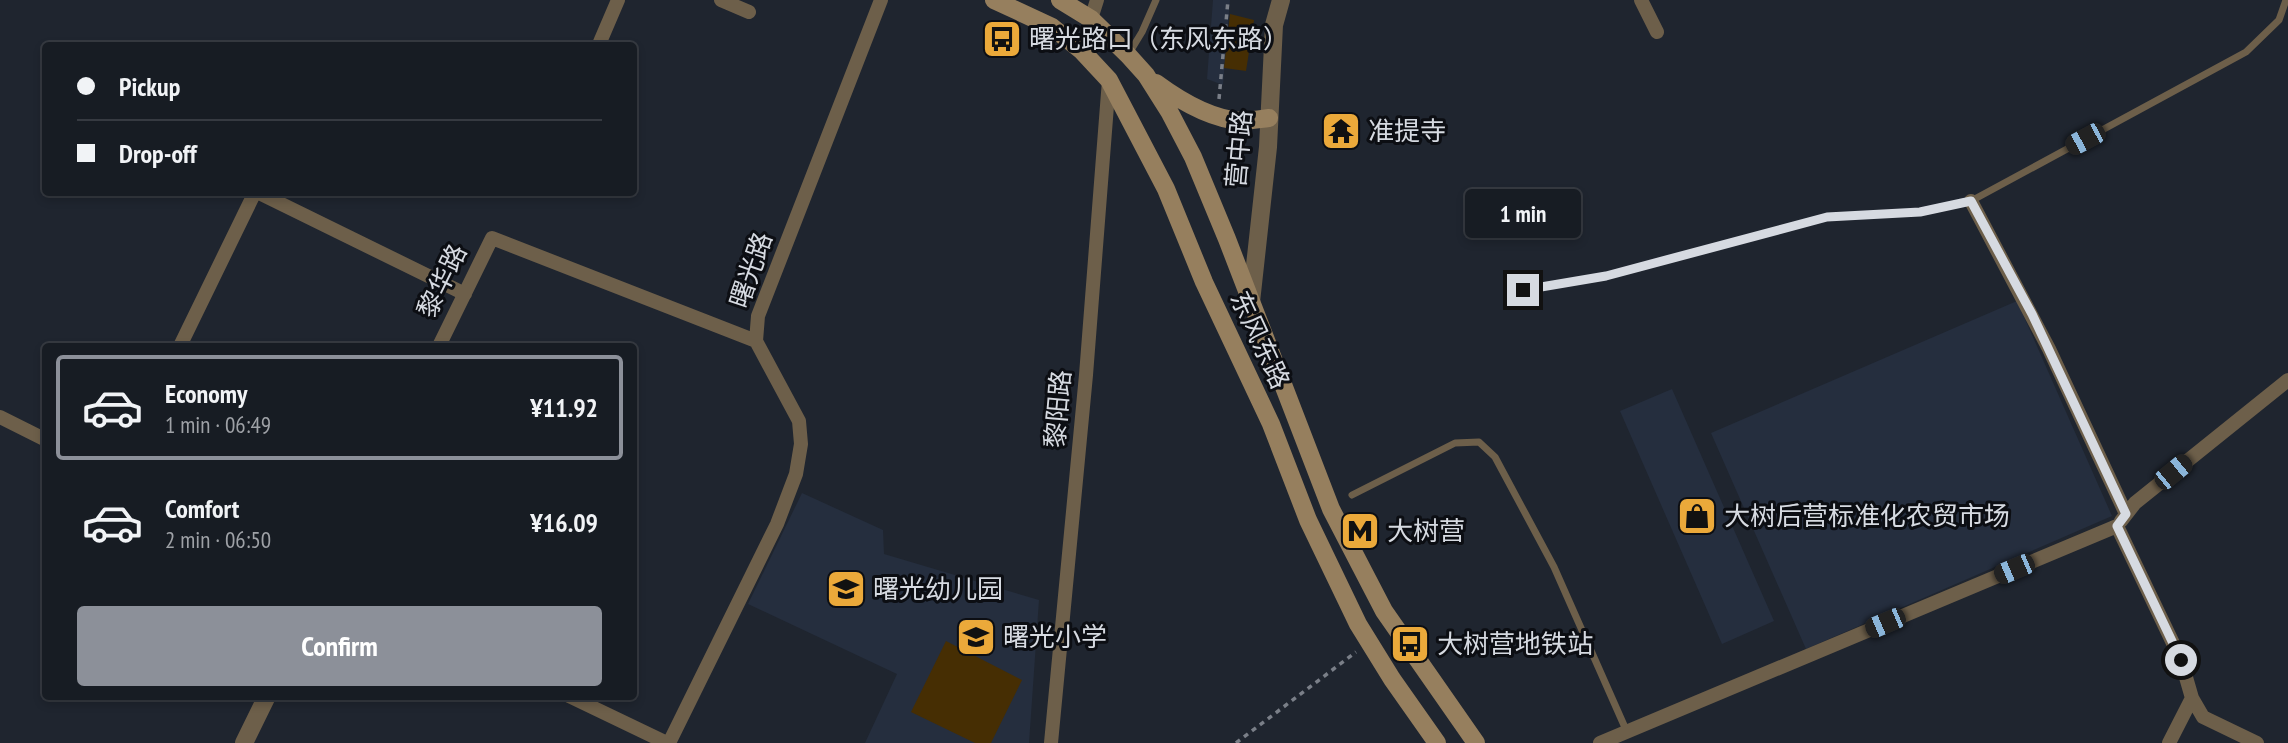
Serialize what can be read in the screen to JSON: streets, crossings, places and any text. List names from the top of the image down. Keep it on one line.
{"streets":{"main road":["东风东路"],"street":["营中路","曙光路","黎华路","黎阳路"]},"crossings":[["营中路","东风东路"],["曙光路","黎华路"],["东风东路","黎阳路"]],"places":{"bus stop":["曙光路口（东风东路）","大树营地铁站"],"temple":["准提寺"],"shop":["大树后营标准化农贸市场"],"metro station":["大树营"],"school or university":["曙光幼儿园","曙光小学"]},"page":{"banner":["Pickup","Drop-off"],"bubble":"1 min","list":[{"name":"Economy","note":"1 min · 06:49","value":"¥11.92"},{"name":"Comfort","note":"2 min · 06:50","value":"¥16.09"}],"buttons":"Confirm"}}
